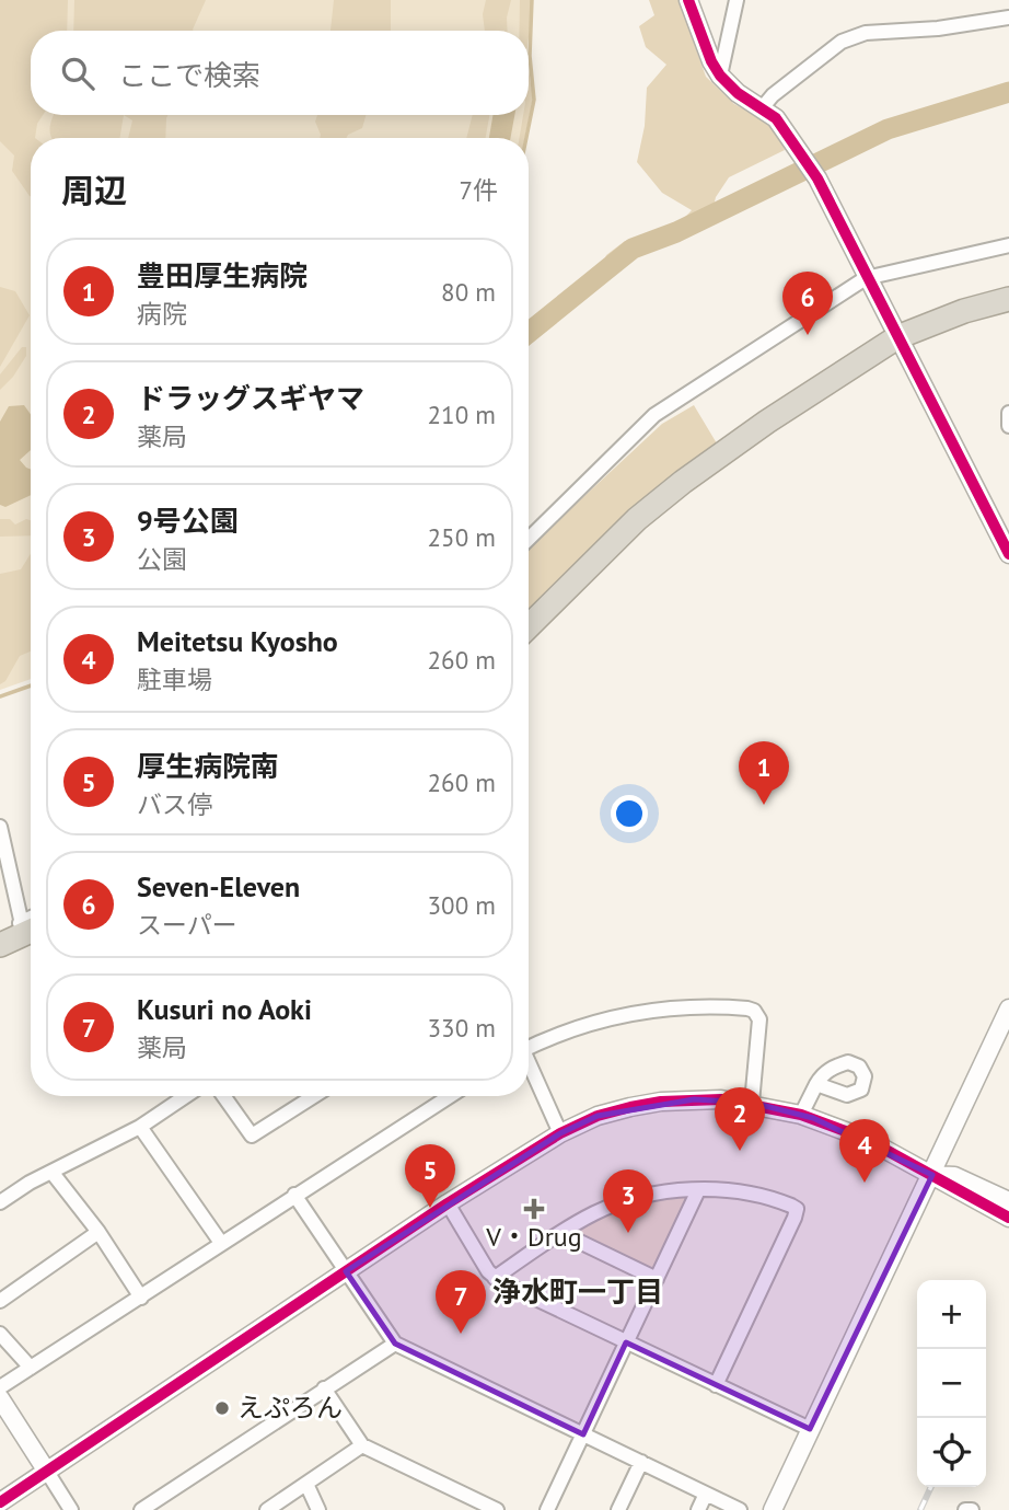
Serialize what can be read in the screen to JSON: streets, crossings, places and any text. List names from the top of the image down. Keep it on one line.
{"districts":["浄水町一丁目"],"places":{"health":["V・Drug"],"other":["えぷろん"]},"page":{"search":"ここで検索","heading":["周辺","7件"],"list":[{"mark":"1","name":"豊田厚生病院","note":"病院","value":"80 m"},{"mark":"2","name":"ドラッグスギヤマ","note":"薬局","value":"210 m"},{"mark":"3","name":"9号公園","note":"公園","value":"250 m"},{"mark":"4","name":"Meitetsu Kyosho","note":"駐車場","value":"260 m"},{"mark":"5","name":"厚生病院南","note":"バス停","value":"260 m"},{"mark":"6","name":"Seven-Eleven","note":"スーパー","value":"300 m"},{"mark":"7","name":"Kusuri no Aoki","note":"薬局","value":"330 m"}],"pins":["6","1","2","4","5","3","7"],"map_buttons":["+","−"]}}
